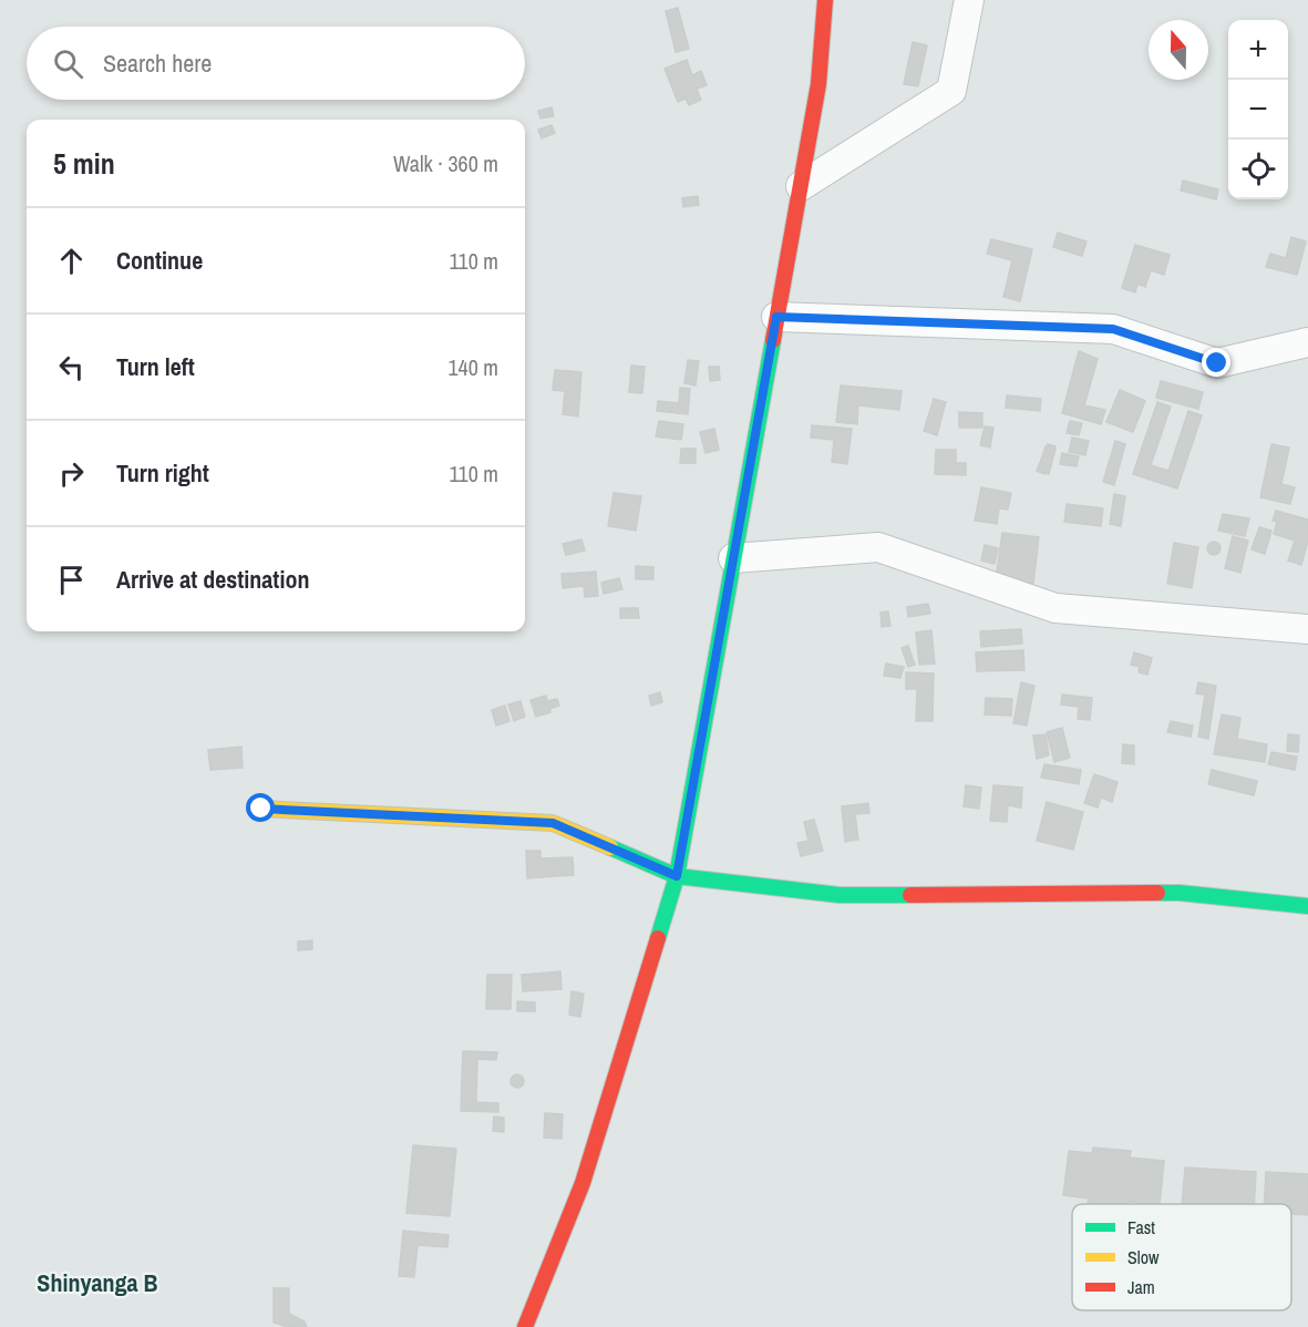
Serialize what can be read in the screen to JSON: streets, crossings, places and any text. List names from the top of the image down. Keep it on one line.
{"districts":["Shinyanga B"],"legend":["Fast","Slow","Jam"],"north":"top","page":{"map_buttons":["+","−"],"search":"Search here","heading":["5 min","Walk · 360 m"],"list":[["Continue","110 m"],["Turn left","140 m"],["Turn right","110 m"],"Arrive at destination"]}}
